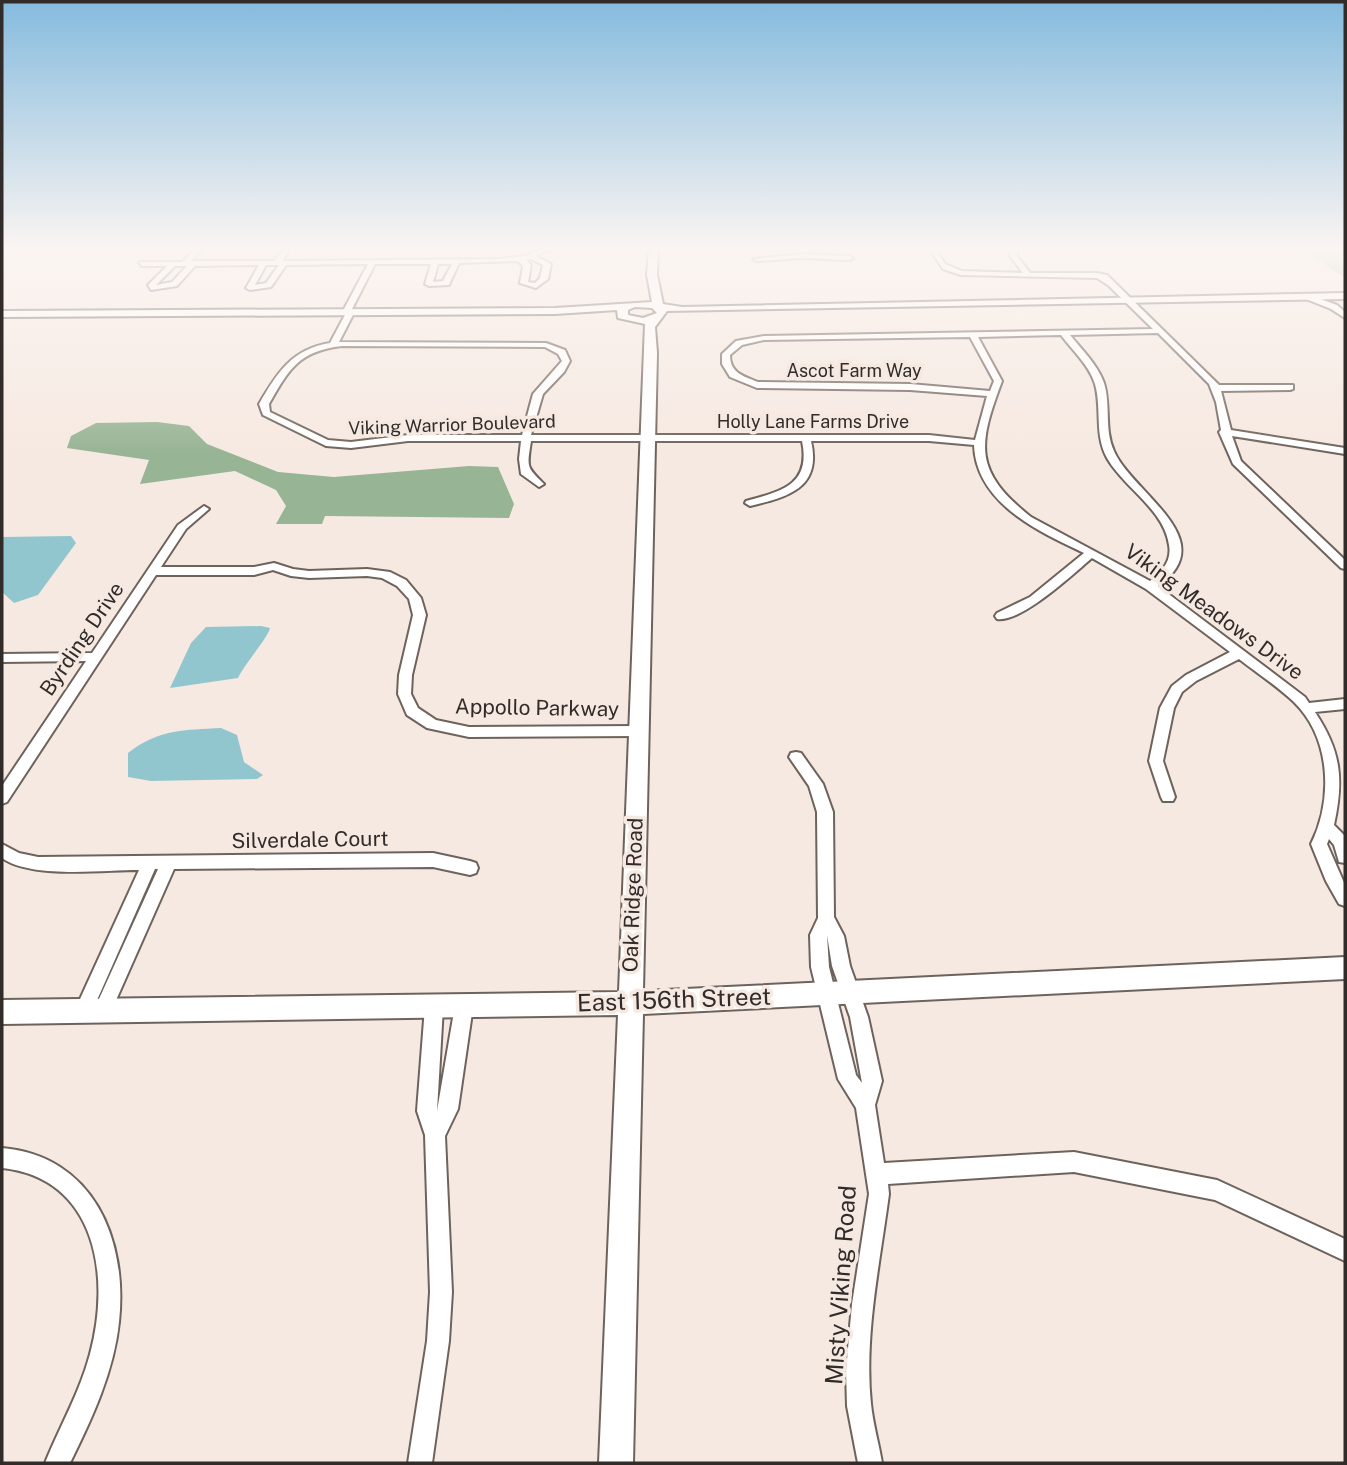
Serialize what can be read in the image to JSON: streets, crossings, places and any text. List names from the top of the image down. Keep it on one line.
{"streets":{"street":["Ascot Farm Way","Holly Lane Farms Drive","Viking Warrior Boulevard","Viking Meadows Drive","Byrding Drive","Appollo Parkway","Silverdale Court","Oak Ridge Road","East 156th Street","Misty Viking Road"]},"crossings":[["Ascot Farm Way","Viking Meadows Drive"],["Holly Lane Farms Drive","Viking Warrior Boulevard"],["Holly Lane Farms Drive","Viking Meadows Drive"],["Holly Lane Farms Drive","Oak Ridge Road"],["Viking Warrior Boulevard","Oak Ridge Road"],["Byrding Drive","Appollo Parkway"],["Appollo Parkway","Oak Ridge Road"],["Oak Ridge Road","East 156th Street"],["East 156th Street","Misty Viking Road"]]}
